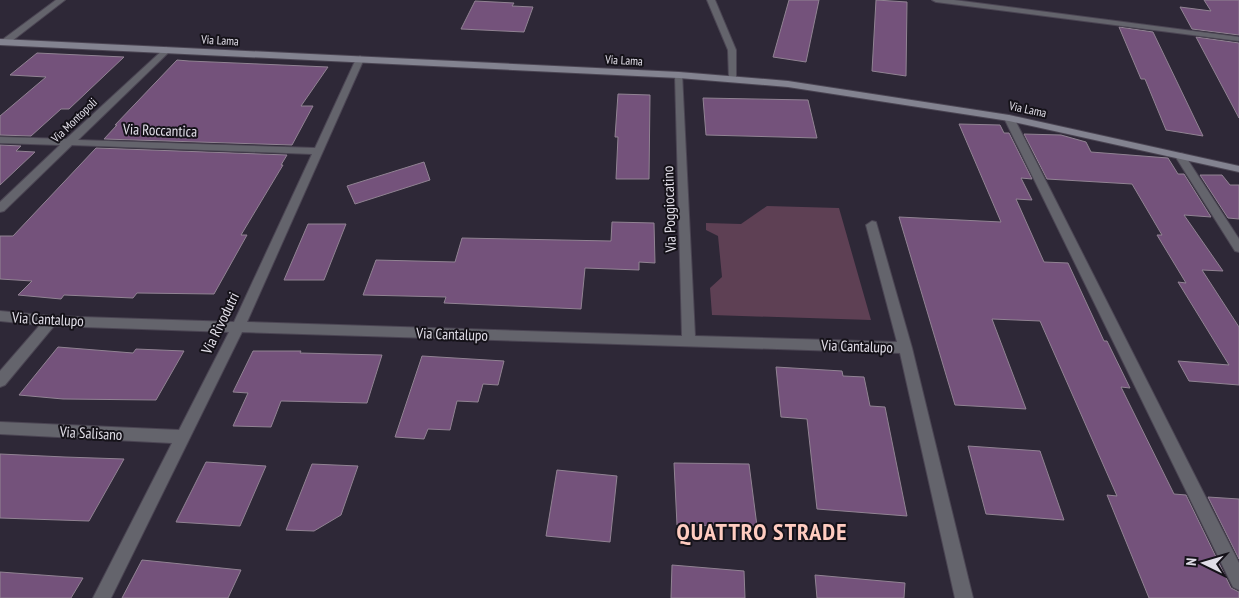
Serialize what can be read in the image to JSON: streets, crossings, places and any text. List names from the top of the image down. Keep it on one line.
{"streets":{"main road":["Via Lama"],"street":["Via Montopoli","Via Roccantica","Via Poggiocatino","Via Cantalupo","Via Rivodutri","Via Salisano"]},"crossings":[["Via Lama","Via Montopoli"],["Via Lama","Via Poggiocatino"],["Via Lama","Via Rivodutri"],["Via Montopoli","Via Roccantica"],["Via Roccantica","Via Rivodutri"],["Via Poggiocatino","Via Cantalupo"],["Via Cantalupo","Via Rivodutri"],["Via Rivodutri","Via Salisano"]],"districts":["QUATTRO STRADE"],"north":"left"}
